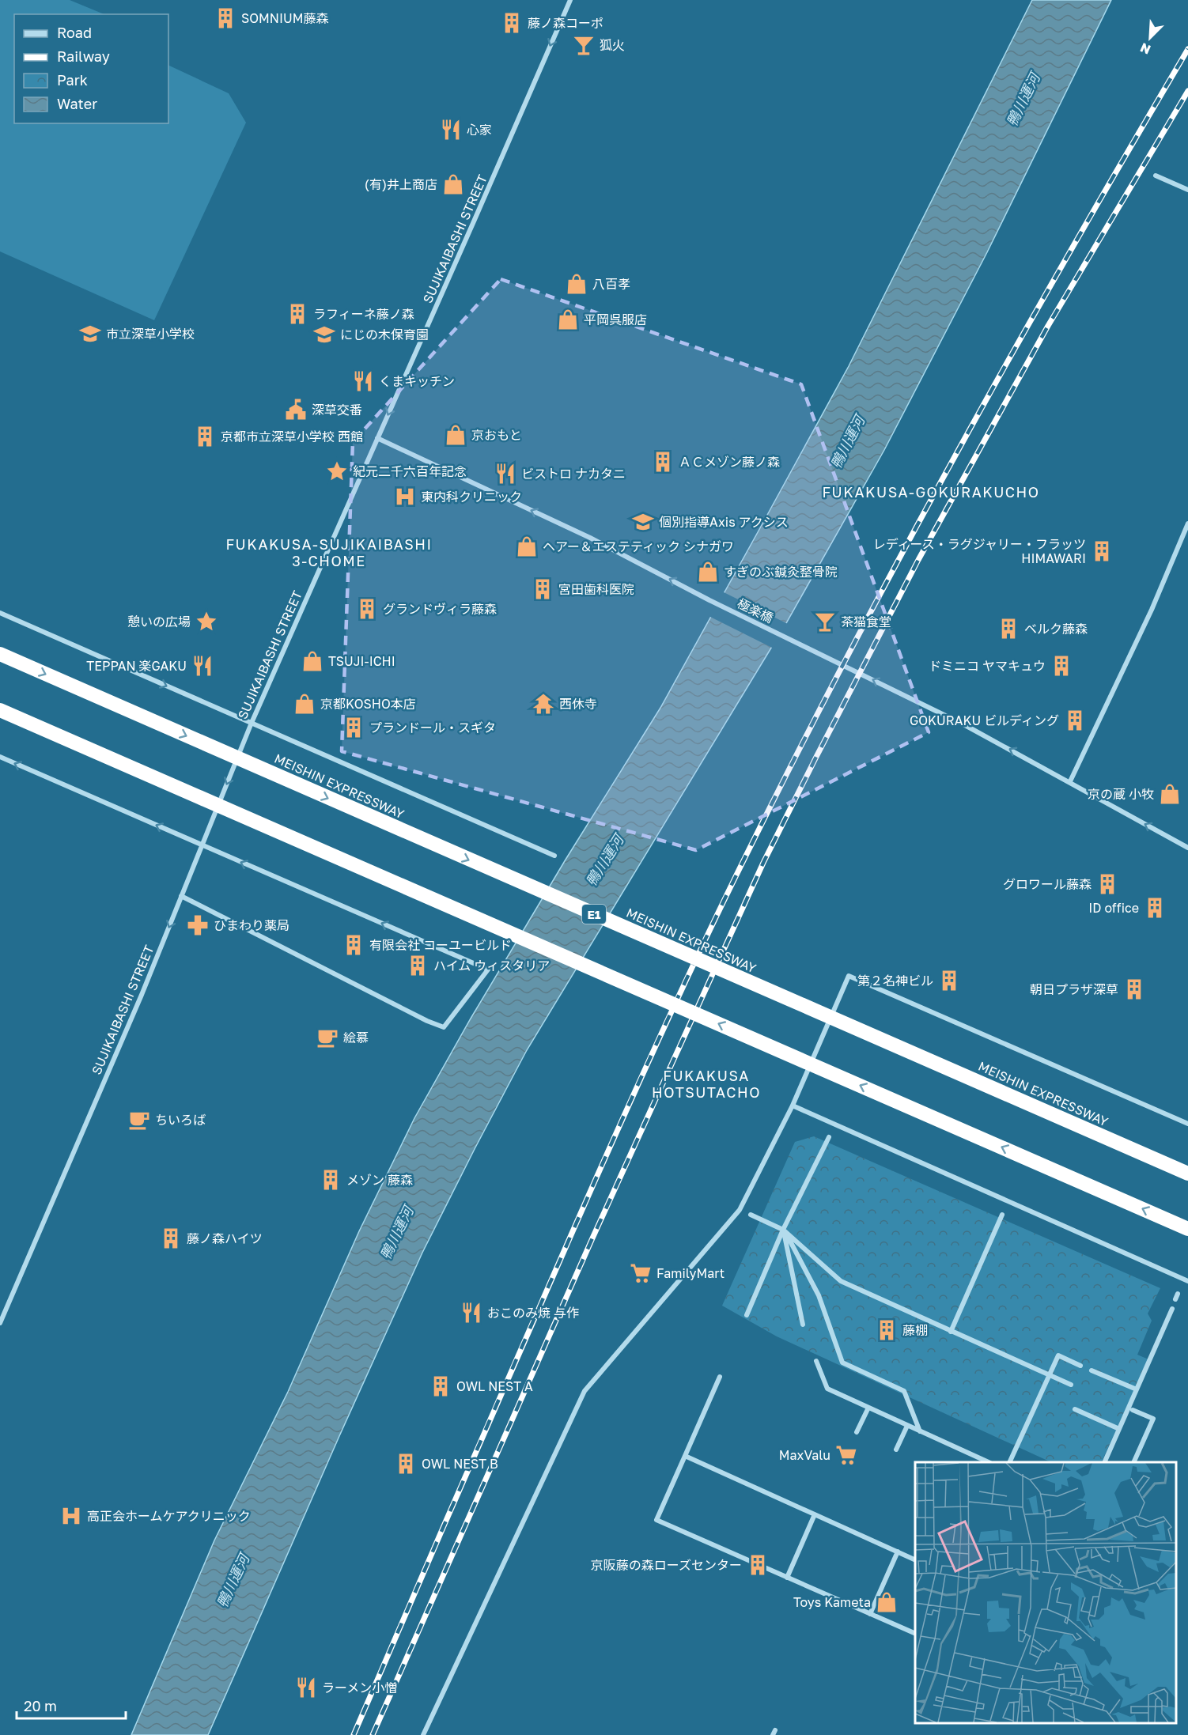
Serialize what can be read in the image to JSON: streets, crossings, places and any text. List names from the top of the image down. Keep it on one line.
{"streets":{"highway":["MEISHIN EXPRESSWAY","E1"],"street":["SUJIKAIBASHI STREET","極楽橋"]},"crossings":[["SUJIKAIBASHI STREET","極楽橋"]],"one_way":["SUJIKAIBASHI STREET","極楽橋"],"districts":["FUKAKUSA-GOKURAKUCHO","FUKAKUSA-SUJIKAIBASHI 3-CHOME","FUKAKUSA HOTSUTACHO"],"water":["鴨川運河"],"places":{"building":["SOMNIUM藤森","藤ノ森コーポ","ラフィーネ藤ノ森","京都市立深草小学校 西館","ＡＣメゾン藤ノ森","レディース・ラグジャリー・フラッツ HIMAWARI","宮田歯科医院","グランドヴィラ藤森","ベルク藤森","ドミニコ ヤマキュウ","GOKURAKU ビルディング","プランドール・スギタ","グロワール藤森","ID office","有限会社 コーユービルド","ハイム ウィスタリア","第２名神ビル","朝日プラザ深草","メゾン 藤森","藤ノ森ハイツ","藤棚","OWL NEST A","OWL NEST B","京阪藤の森ローズセンター"],"bar":["狐火","茶猫食堂"],"restaurant":["心家","くまキッチン","ビストロ ナカタニ","TEPPAN 楽GAKU","おこのみ焼 与作","ラーメン小憎"],"shop":["(有)井上商店","八百孝","平岡呉服店","京おもと","ヘアー＆エステティック シナガワ","すぎのぶ鍼灸整骨院","TSUJI-ICHI","京都KOSHO本店","京の蔵 小牧","Toys Kameta"],"school or university":["市立深草小学校","にじの木保育園","個別指導Axis アクシス"],"public building":["深草交番"],"place":["紀元二千六百年記念","憩いの広場"],"hospital":["東内科クリニック","高正会ホームケアクリニック"],"temple":["西休寺"],"pharmacy":["ひまわり薬局"],"cafe":["絵慕","ちいろば"],"supermarket":["FamilyMart","MaxValu"]},"legend":["Road","Railway","Park","Water"],"scale_bar":"20 m","north":"bottom left"}
